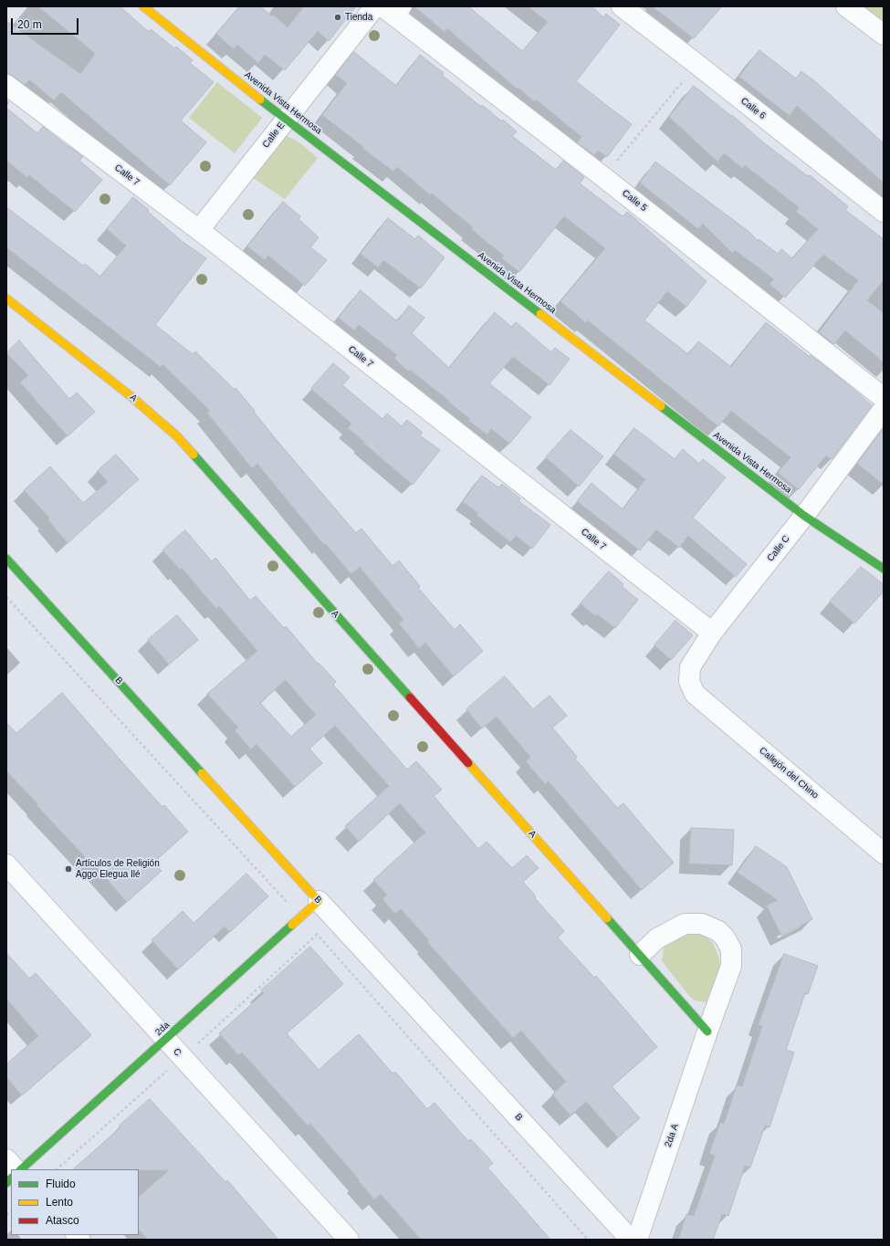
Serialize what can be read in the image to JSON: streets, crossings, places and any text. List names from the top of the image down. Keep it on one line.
{"streets":{"street":["Avenida Vista Hermosa","Calle 6","Calle E","Calle 7","Calle 5","A","Calle C","B","Callejón del Chino","2da","C","2da A"]},"crossings":[["Avenida Vista Hermosa","Calle E"],["Avenida Vista Hermosa","Calle C"],["Calle E","Calle 7"],["Calle 7","Calle C"],["A","2da A"],["Calle C","Callejón del Chino"],["B","2da"],["2da","C"]],"places":["Tienda","Artículos de Religión Aggo Elegua Ilé"],"legend":["Fluido","Lento","Atasco"],"scale_bar":"20 m"}
